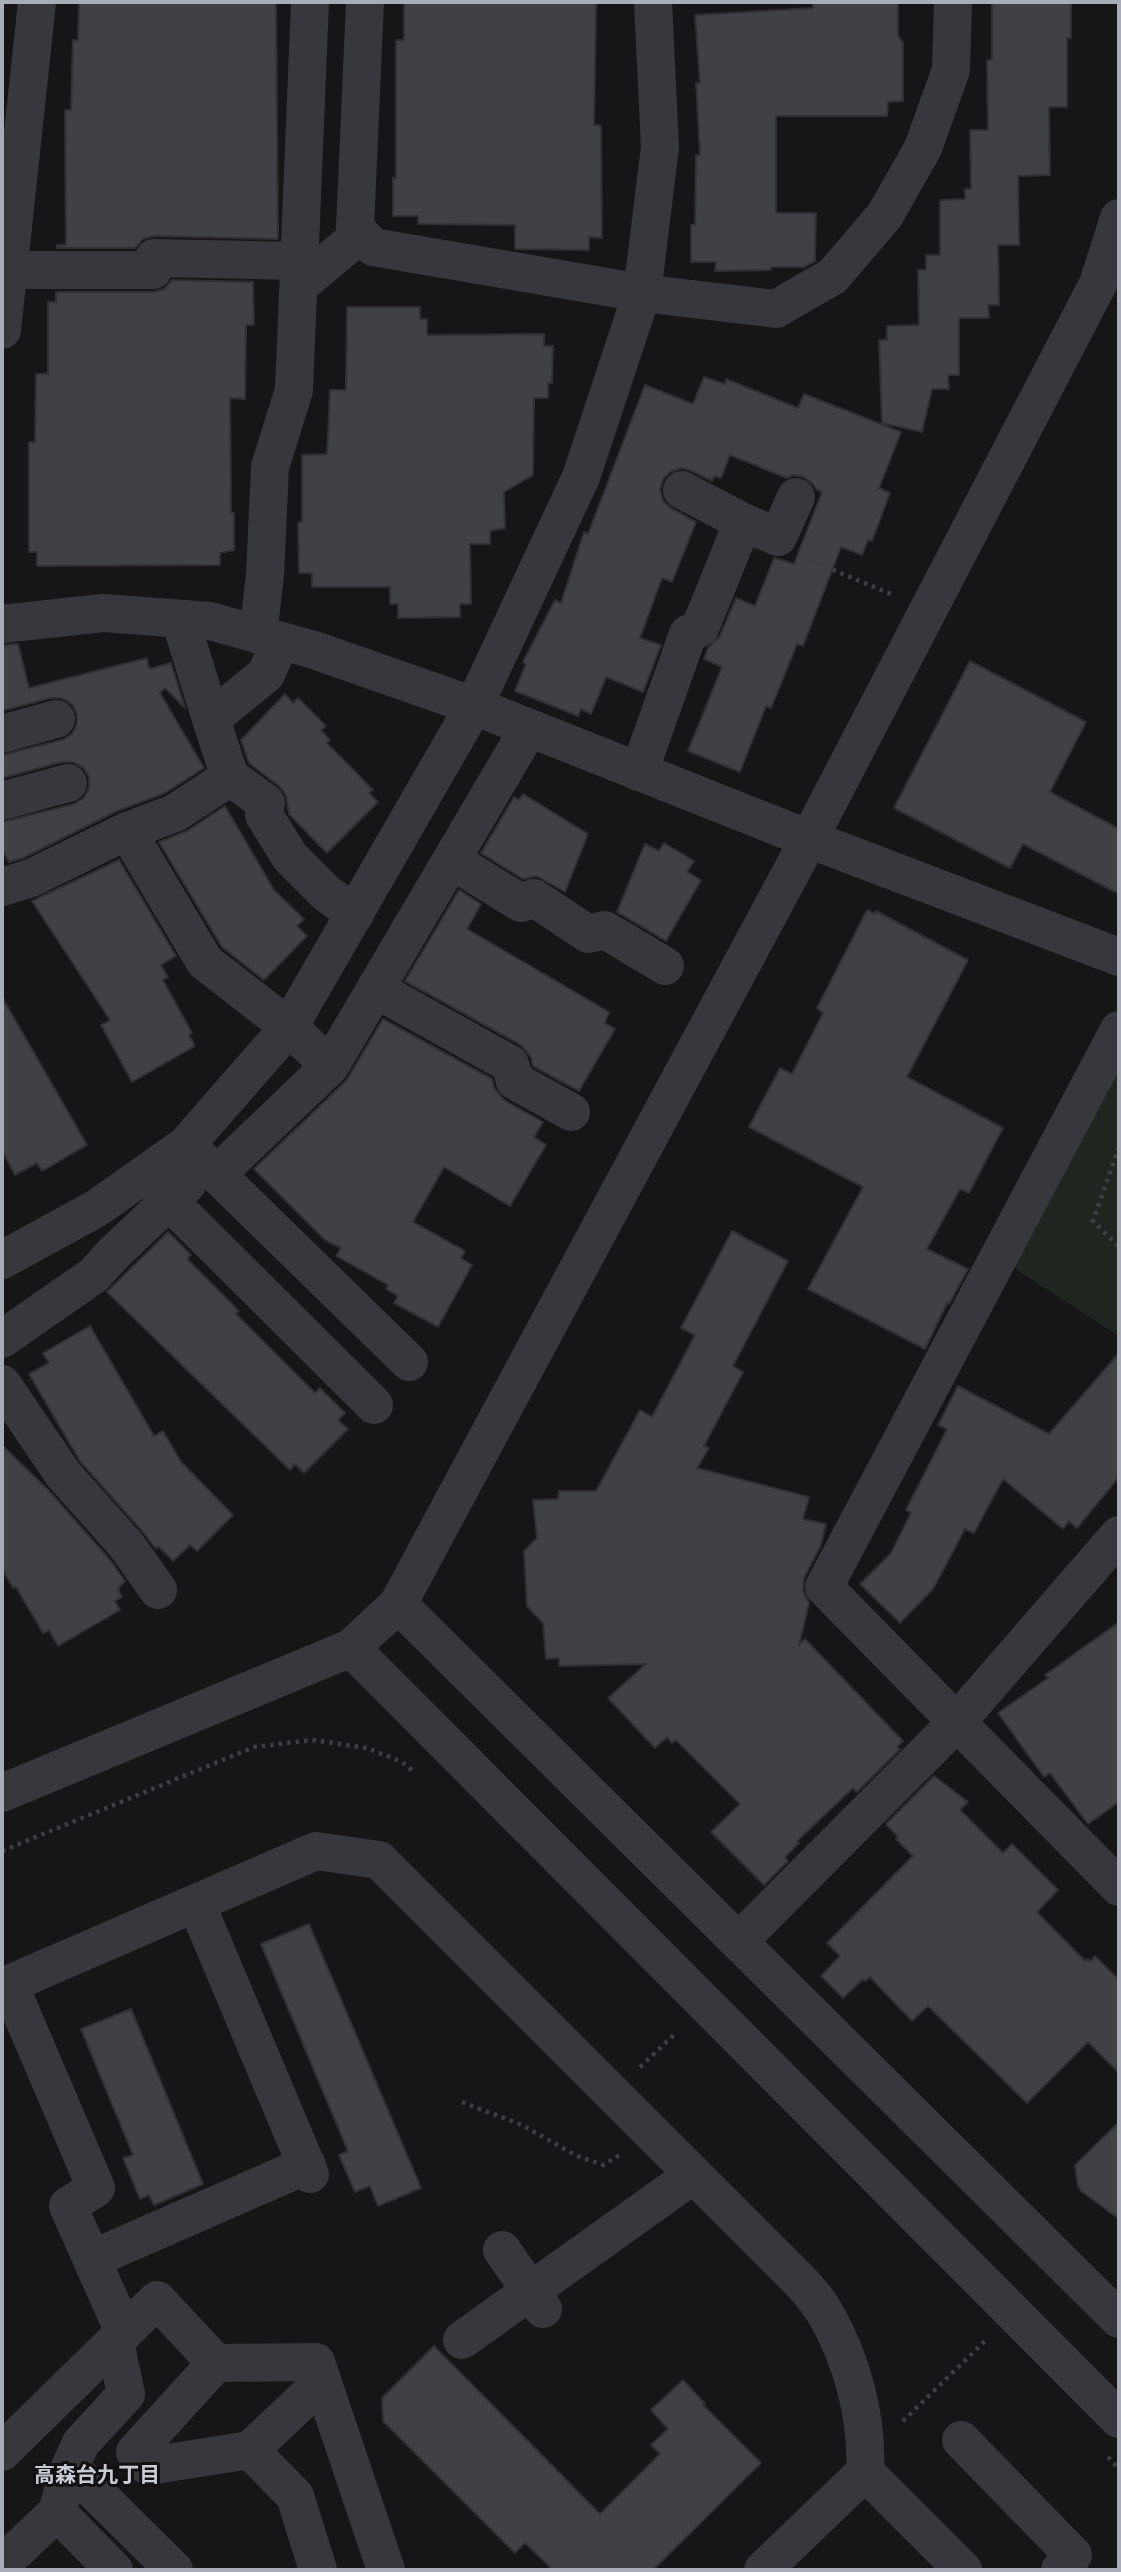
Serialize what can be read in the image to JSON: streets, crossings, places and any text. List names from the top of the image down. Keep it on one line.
{"districts":["高森台九丁目"]}
